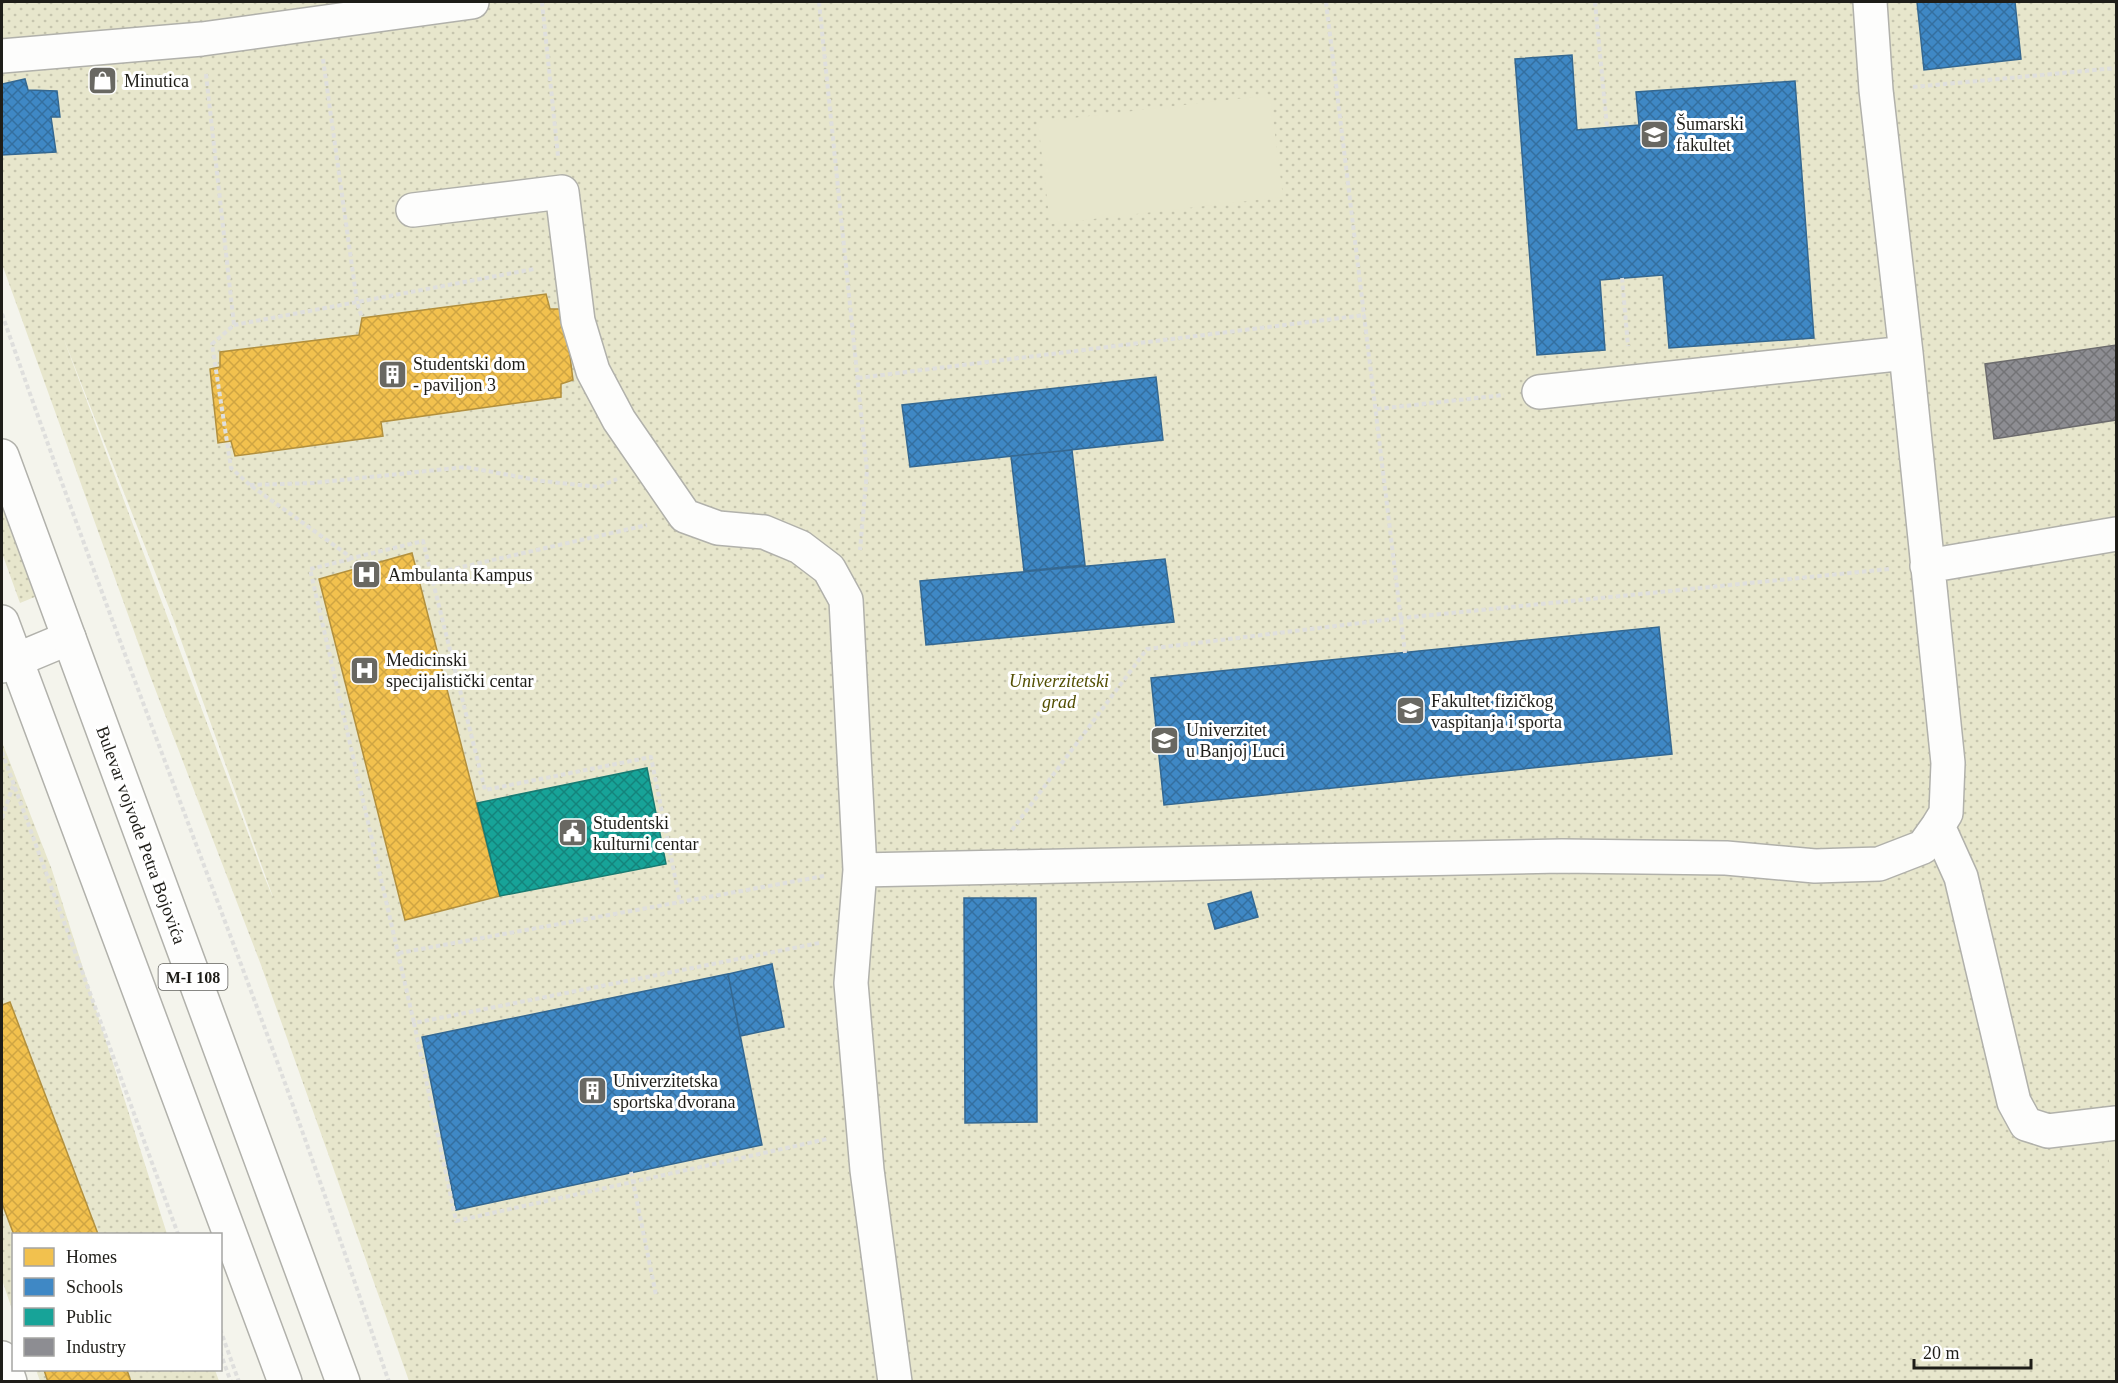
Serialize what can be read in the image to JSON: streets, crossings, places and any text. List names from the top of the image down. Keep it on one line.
{"streets":{"main road":["Bulevar vojvode Petra Bojovića","M-I 108"]},"parks":["Univerzitetski grad"],"places":{"shop":["Minutica"],"school or university":["Šumarski fakultet","Fakultet fizičkog vaspitanja i sporta","Univerzitet u Banjoj Luci"],"building":["Studentski dom - paviljon 3","Univerzitetska sportska dvorana"],"hospital":["Ambulanta Kampus","Medicinski specijalistički centar"],"public building":["Studentski kulturni centar"]},"legend":["Homes","Schools","Public","Industry"],"scale_bar":"20 m"}
